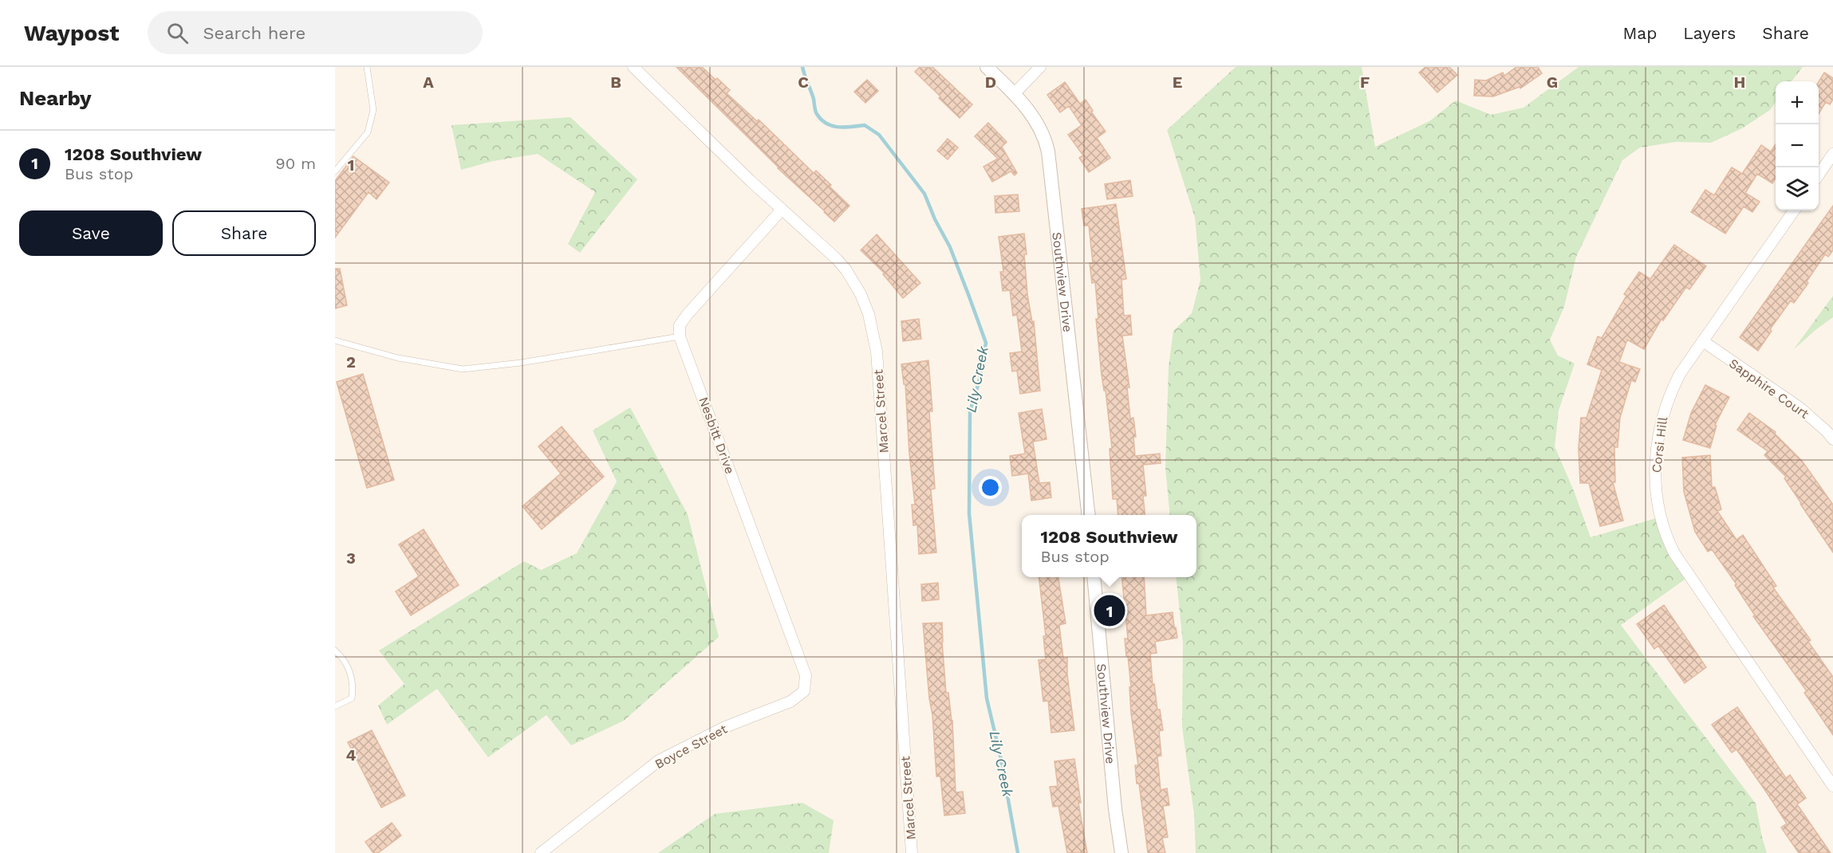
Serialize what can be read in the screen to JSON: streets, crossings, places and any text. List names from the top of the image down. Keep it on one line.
{"streets":{"street":["Southview Drive","Sapphire Court","Marcel Street","Nesbitt Drive","Corsi Hill","Boyce Street"]},"crossings":[["Sapphire Court","Corsi Hill"],["Nesbitt Drive","Boyce Street"]],"water":["Lily Creek"],"page":{"header":"Waypost","search":"Search here","nav":["Map","Layers","Share"],"heading":"Nearby","map_buttons":["+","−"],"list":[{"mark":"1","name":"1208 Southview","note":"Bus stop","value":"90 m"}],"buttons":["Save","Share"],"popup":["1208 Southview","Bus stop"],"pins":"1"},"grid":{"columns":["A","B","C","D","E","F","G","H"],"rows":["1","2","3","4"]}}
